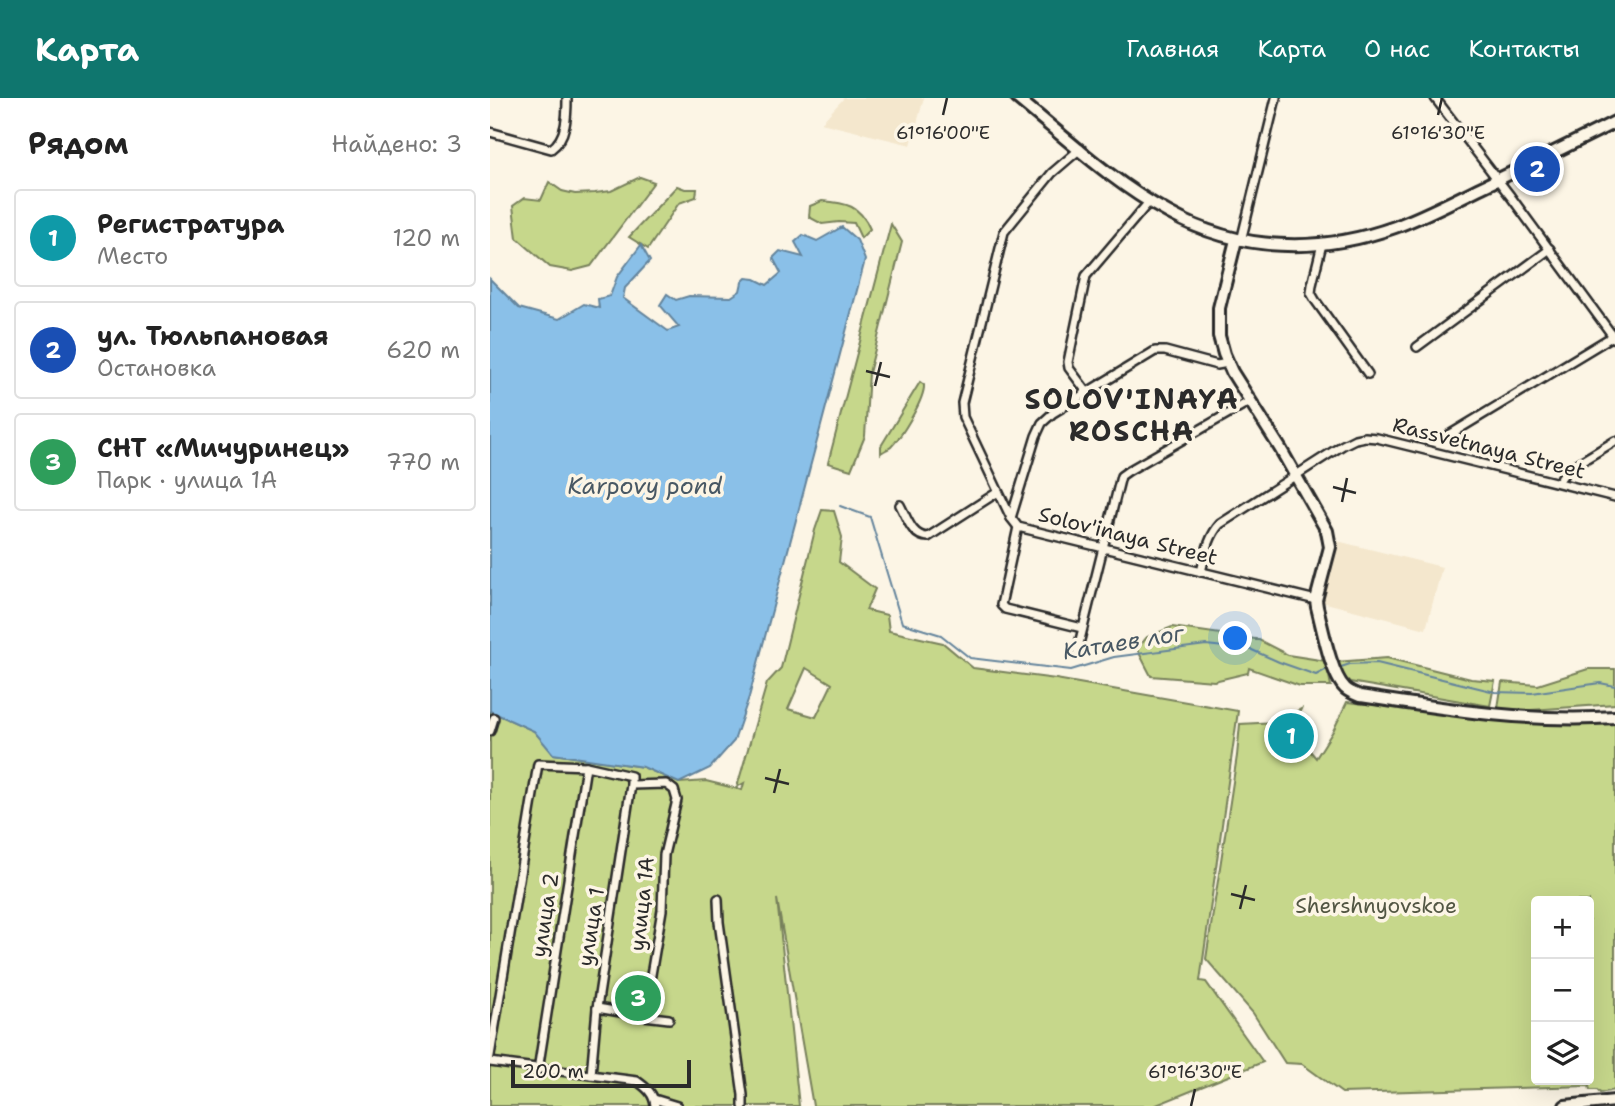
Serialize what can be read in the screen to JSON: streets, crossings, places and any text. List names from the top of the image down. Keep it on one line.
{"streets":{"street":["Rassvetnaya Street","Solov'inaya Street","улица 1А","улица 2","улица 1"]},"crossings":[["Rassvetnaya Street","Solov'inaya Street"],["улица 1А","улица 1"]],"districts":["SOLOV'INAYA ROSCHA"],"water":["Karpovy pond","Катаев лог"],"parks":["Shershnyovskoe"],"scale_bar":"200 m","page":{"header":"Карта","nav":["Главная","Карта","О нас","Контакты"],"heading":["Рядом","Найдено: 3"],"pins":["2","1","3"],"list":[{"mark":"1","name":"Регистратура","note":"Место","value":"120 m"},{"mark":"2","name":"ул. Тюльпановая","note":"Остановка","value":"620 m"},{"mark":"3","name":"СНТ «Мичуринец»","note":"Парк · улица 1А","value":"770 m"}],"map_buttons":["+","−"],"scale":"200 m"},"coordinates":["61°16'00\"E","61°16'30\"E"]}
